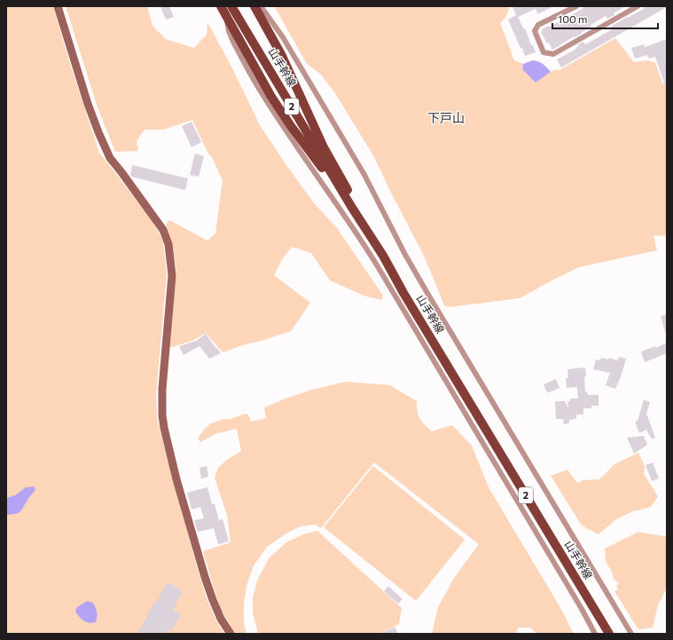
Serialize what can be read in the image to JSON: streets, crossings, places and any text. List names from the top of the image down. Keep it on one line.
{"streets":{"main road":["山手幹線","2"]},"districts":["下戸山"],"scale_bar":"100 m"}
